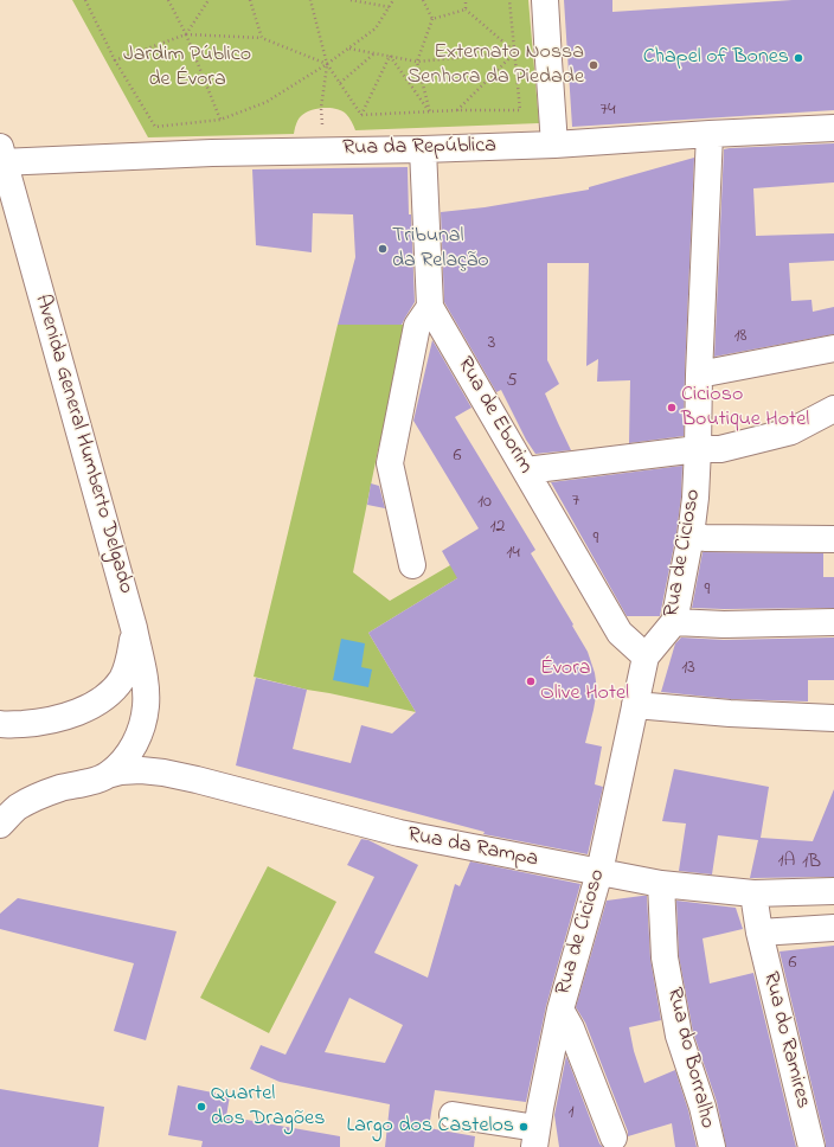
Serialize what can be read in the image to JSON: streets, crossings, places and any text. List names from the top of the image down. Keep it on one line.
{"streets":{"street":["Rua da República","Rua de Eborim","Avenida General Humberto Delgado","Rua de Cicioso","Rua da Rampa","Rua do Ramires","Rua do Borralho"]},"crossings":[["Rua da República","Rua de Eborim"],["Rua da República","Avenida General Humberto Delgado"],["Rua da República","Rua de Cicioso"],["Rua de Eborim","Rua de Cicioso"],["Avenida General Humberto Delgado","Rua da Rampa"],["Rua de Cicioso","Rua da Rampa"],["Rua da Rampa","Rua do Ramires"],["Rua da Rampa","Rua do Borralho"]],"parks":["Jardim Público de Évora"],"places":["Chapel of Bones","Externato Nossa Senhora da Piedade","Tribunal da Relação","Cicioso Boutique Hotel","Évora Olive Hotel","Quartel dos Dragões","Largo dos Castelos"],"house_numbers":["74","18","3","5","6","7","10","12","9","14","9","13","1A","1B","6","1"]}
